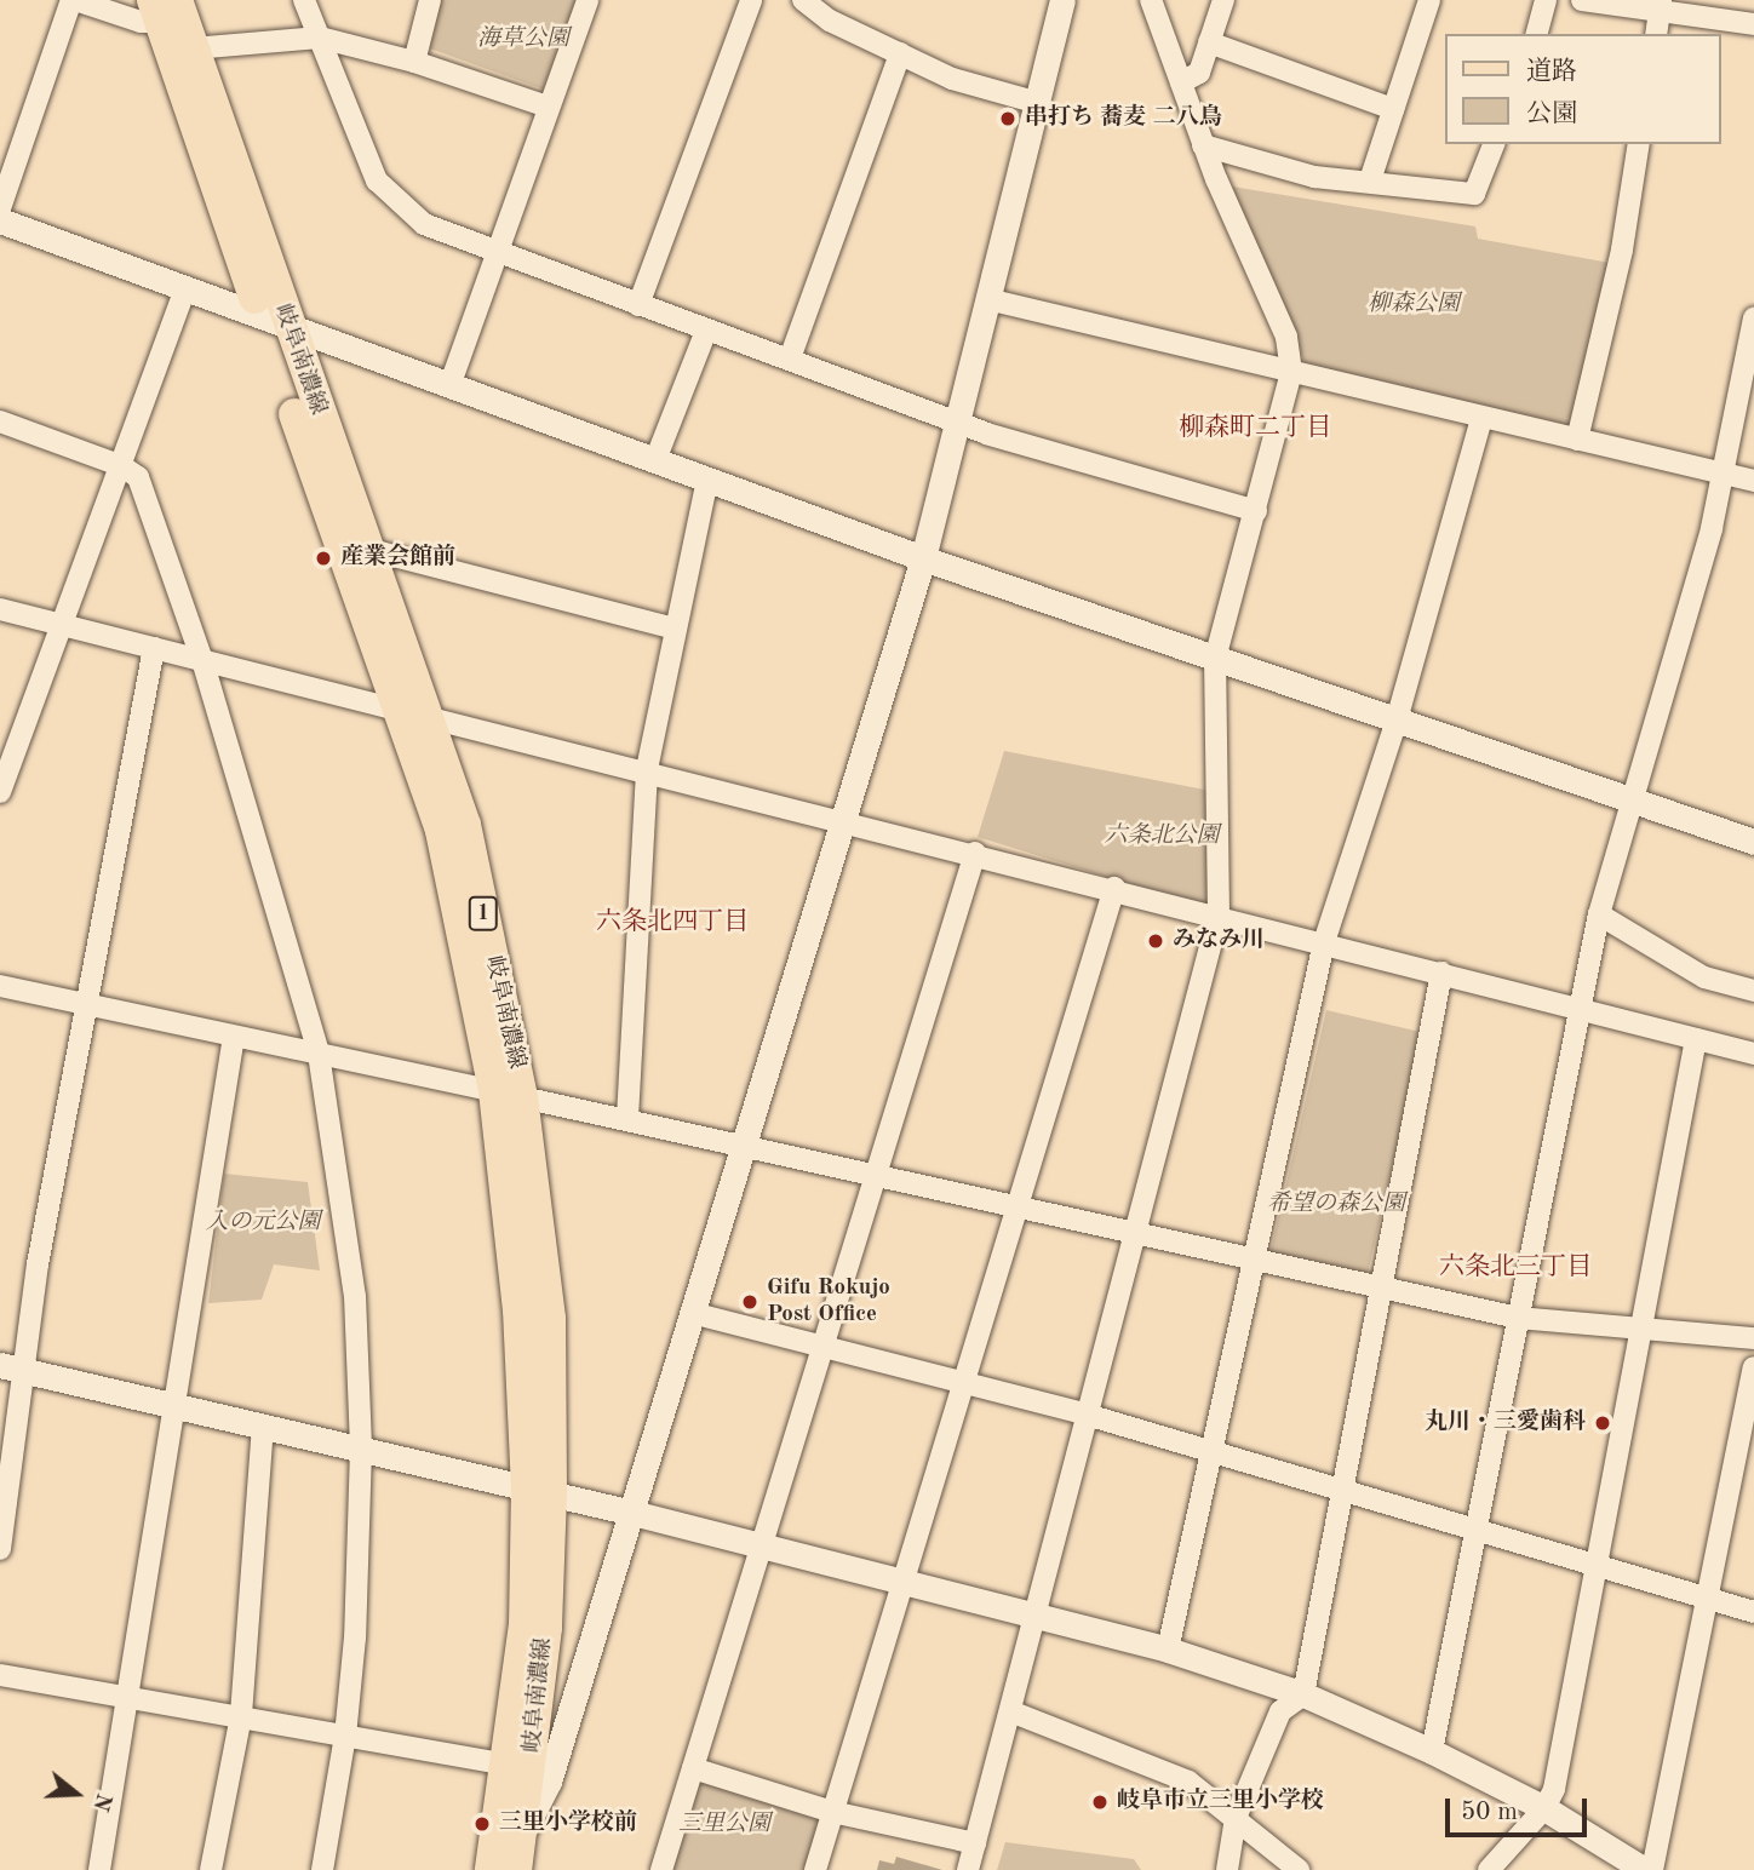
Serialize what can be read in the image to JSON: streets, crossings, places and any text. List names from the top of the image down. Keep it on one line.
{"streets":{"main road":["岐阜南濃線","1"]},"districts":["柳森町二丁目","六条北四丁目","六条北三丁目"],"parks":["海草公園","柳森公園","六条北公園","希望の森公園","入の元公園","三里公園"],"places":["串打ち 蕎麦 二八鳥","産業会館前","みなみ川","Gifu Rokujo Post Office","丸川・三愛歯科","岐阜市立三里小学校","三里小学校前"],"legend":["道路","公園"],"scale_bar":"50 m","north":"right"}
